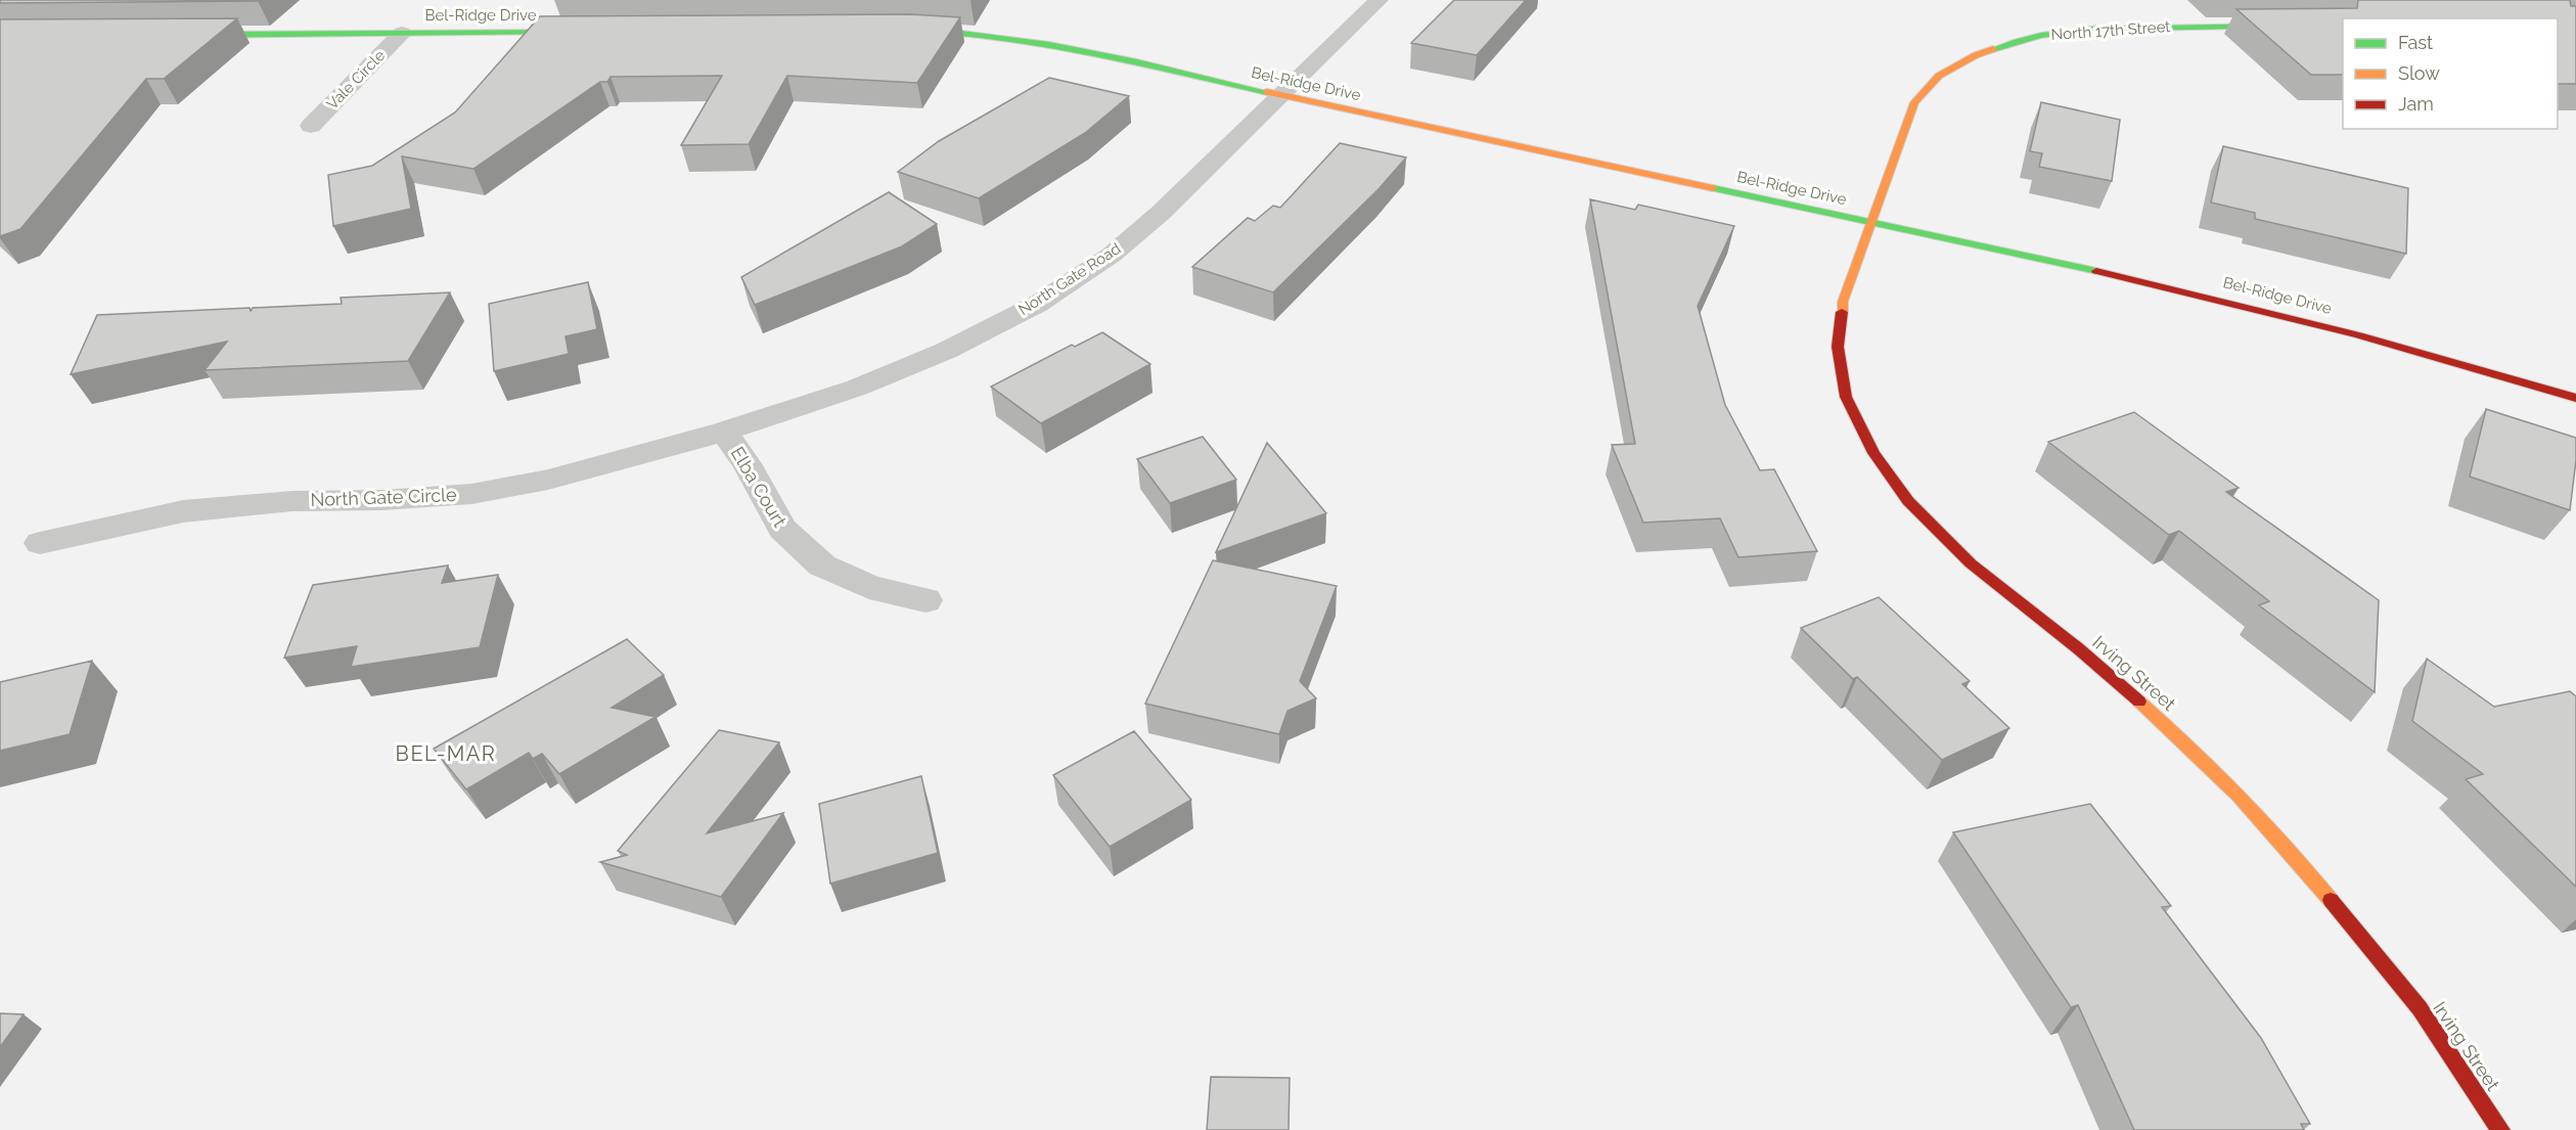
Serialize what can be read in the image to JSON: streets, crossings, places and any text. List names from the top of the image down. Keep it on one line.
{"streets":{"street":["Bel-Ridge Drive","North 17th Street","Vale Circle","North Gate Road","Elba Court","North Gate Circle","Irving Street"]},"crossings":[["Bel-Ridge Drive","North 17th Street"],["Bel-Ridge Drive","Vale Circle"],["Bel-Ridge Drive","North Gate Road"],["Bel-Ridge Drive","Irving Street"],["North 17th Street","Irving Street"],["North Gate Road","Elba Court"],["North Gate Road","North Gate Circle"],["Elba Court","North Gate Circle"]],"districts":["BEL-MAR"],"legend":["Fast","Slow","Jam"]}
